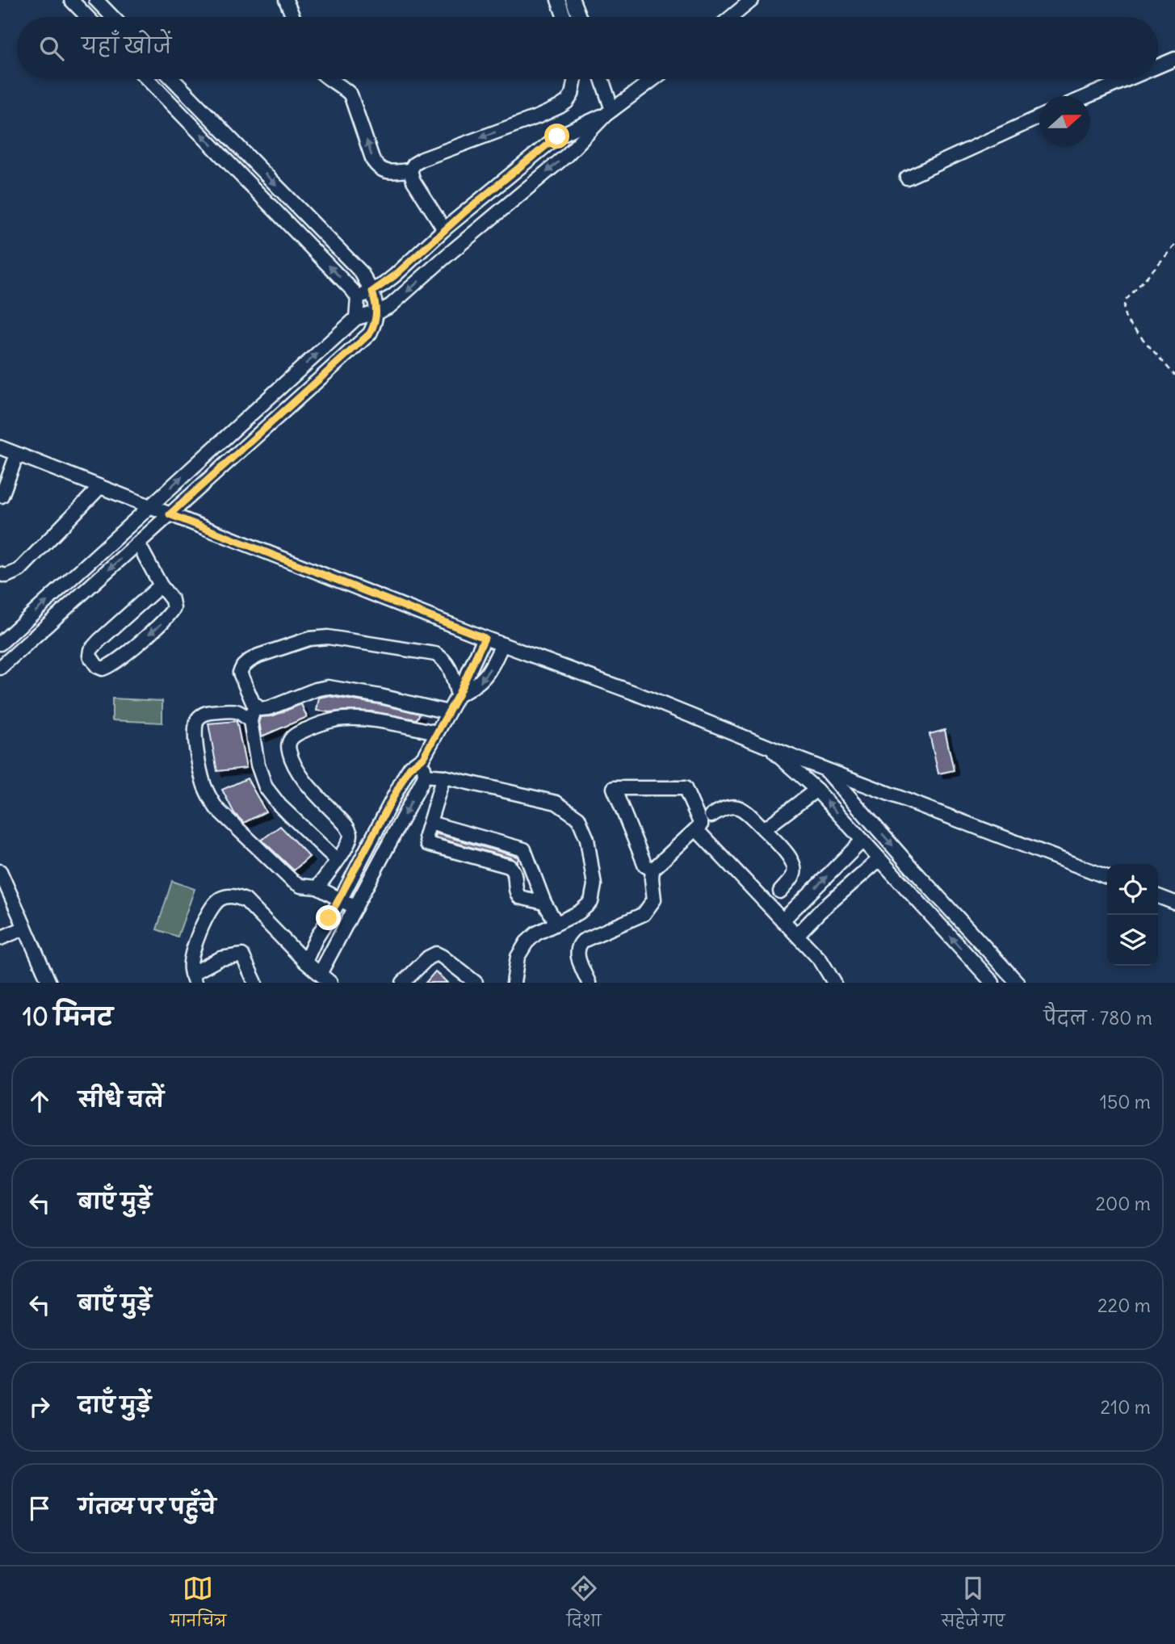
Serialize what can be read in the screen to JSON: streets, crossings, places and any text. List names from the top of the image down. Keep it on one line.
{"north":"right","page":{"search":"यहाँ खोजें","heading":["10 मिनट","पैदल · 780 m"],"list":[["सीधे चलें","150 m"],["बाएँ मुड़ें","200 m"],["बाएँ मुड़ें","220 m"],["दाएँ मुड़ें","210 m"],"गंतव्य पर पहुँचे"],"nav":["मानचित्र","दिशा","सहेजे गए"]}}
